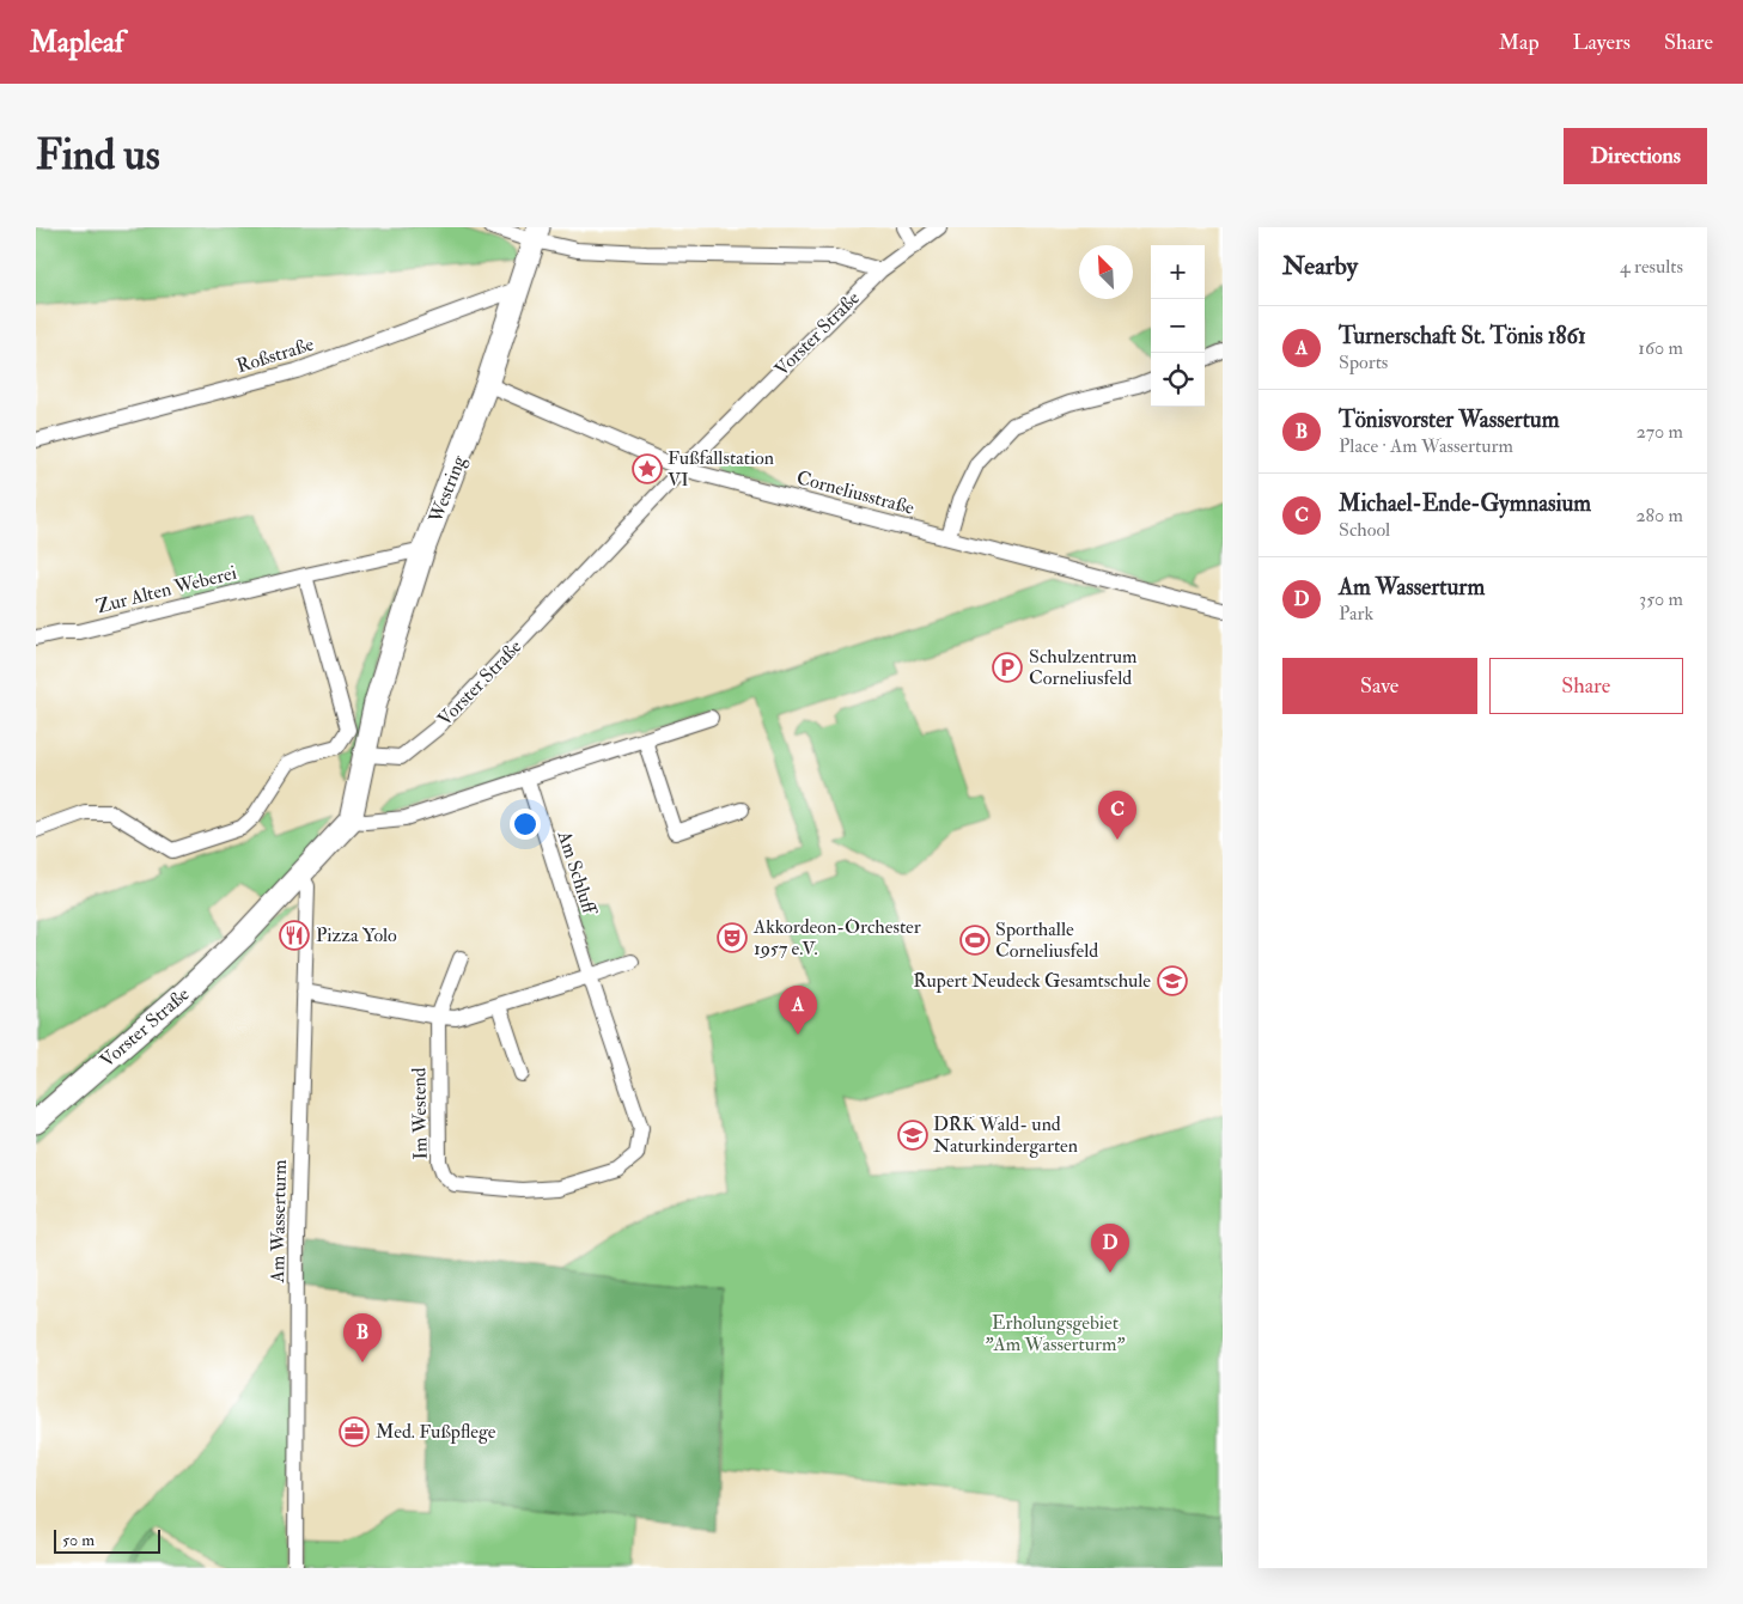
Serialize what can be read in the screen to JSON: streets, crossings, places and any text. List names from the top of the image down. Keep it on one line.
{"streets":{"street":["Vorster Straße","Roßstraße","Westring","Corneliusstraße","Zur Alten Weberei","Am Schluff","Im Westend","Am Wasserturm"]},"crossings":[["Vorster Straße","Westring"],["Vorster Straße","Corneliusstraße"],["Vorster Straße","Am Wasserturm"],["Roßstraße","Westring"],["Westring","Corneliusstraße"],["Westring","Zur Alten Weberei"],["Am Schluff","Im Westend"]],"parks":["Erholungsgebiet \"Am Wasserturm\""],"places":{"place":["Fußfallstation VI"],"parking":["Schulzentrum Corneliusfeld"],"restaurant":["Pizza Yolo"],"theatre":["Akkordeon-Orchester 1957 e.V."],"sports":["Sporthalle Corneliusfeld"],"school or university":["Rupert Neudeck Gesamtschule","DRK Wald- und Naturkindergarten"],"office":["Med. Fußpflege"]},"scale_bar":"50 m","north":"top left","page":{"header":"Mapleaf","nav":["Map","Layers","Share"],"buttons":["Directions",["Save","Share"]],"title":"Find us","heading":["Nearby","4 results"],"map_buttons":["+","−"],"list":[{"mark":"A","name":"Turnerschaft St. Tönis 1861","note":"Sports","value":"160 m"},{"mark":"B","name":"Tönisvorster Wassertum","note":"Place · Am Wasserturm","value":"270 m"},{"mark":"C","name":"Michael-Ende-Gymnasium","note":"School","value":"280 m"},{"mark":"D","name":"Am Wasserturm","note":"Park","value":"350 m"}],"pins":["C","A","D","B"],"scale":"50 m"}}
